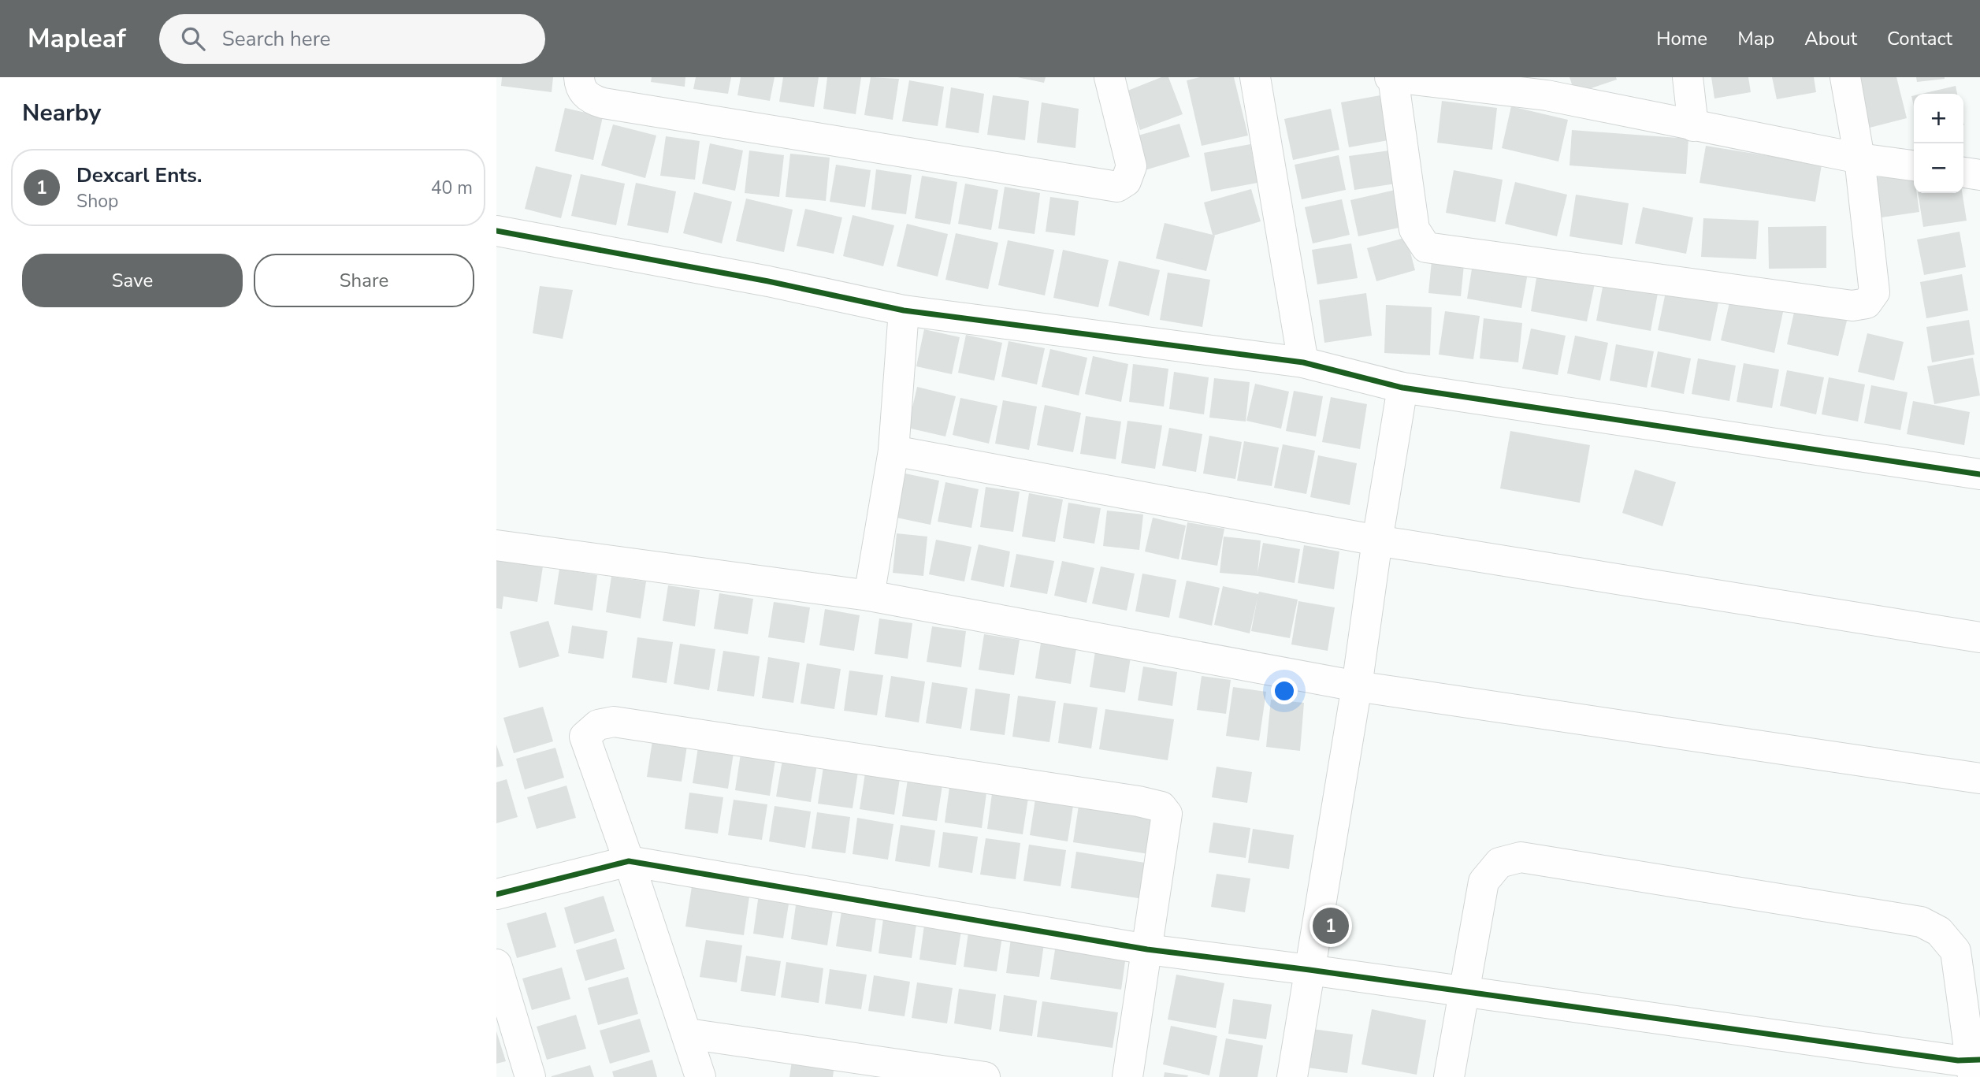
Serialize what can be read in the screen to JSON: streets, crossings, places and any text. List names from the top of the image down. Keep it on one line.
{"page":{"header":"Mapleaf","search":"Search here","nav":["Home","Map","About","Contact"],"heading":"Nearby","map_buttons":["+","−"],"list":[{"mark":"1","name":"Dexcarl Ents.","note":"Shop","value":"40 m"}],"buttons":["Save","Share"],"pins":"1"}}
